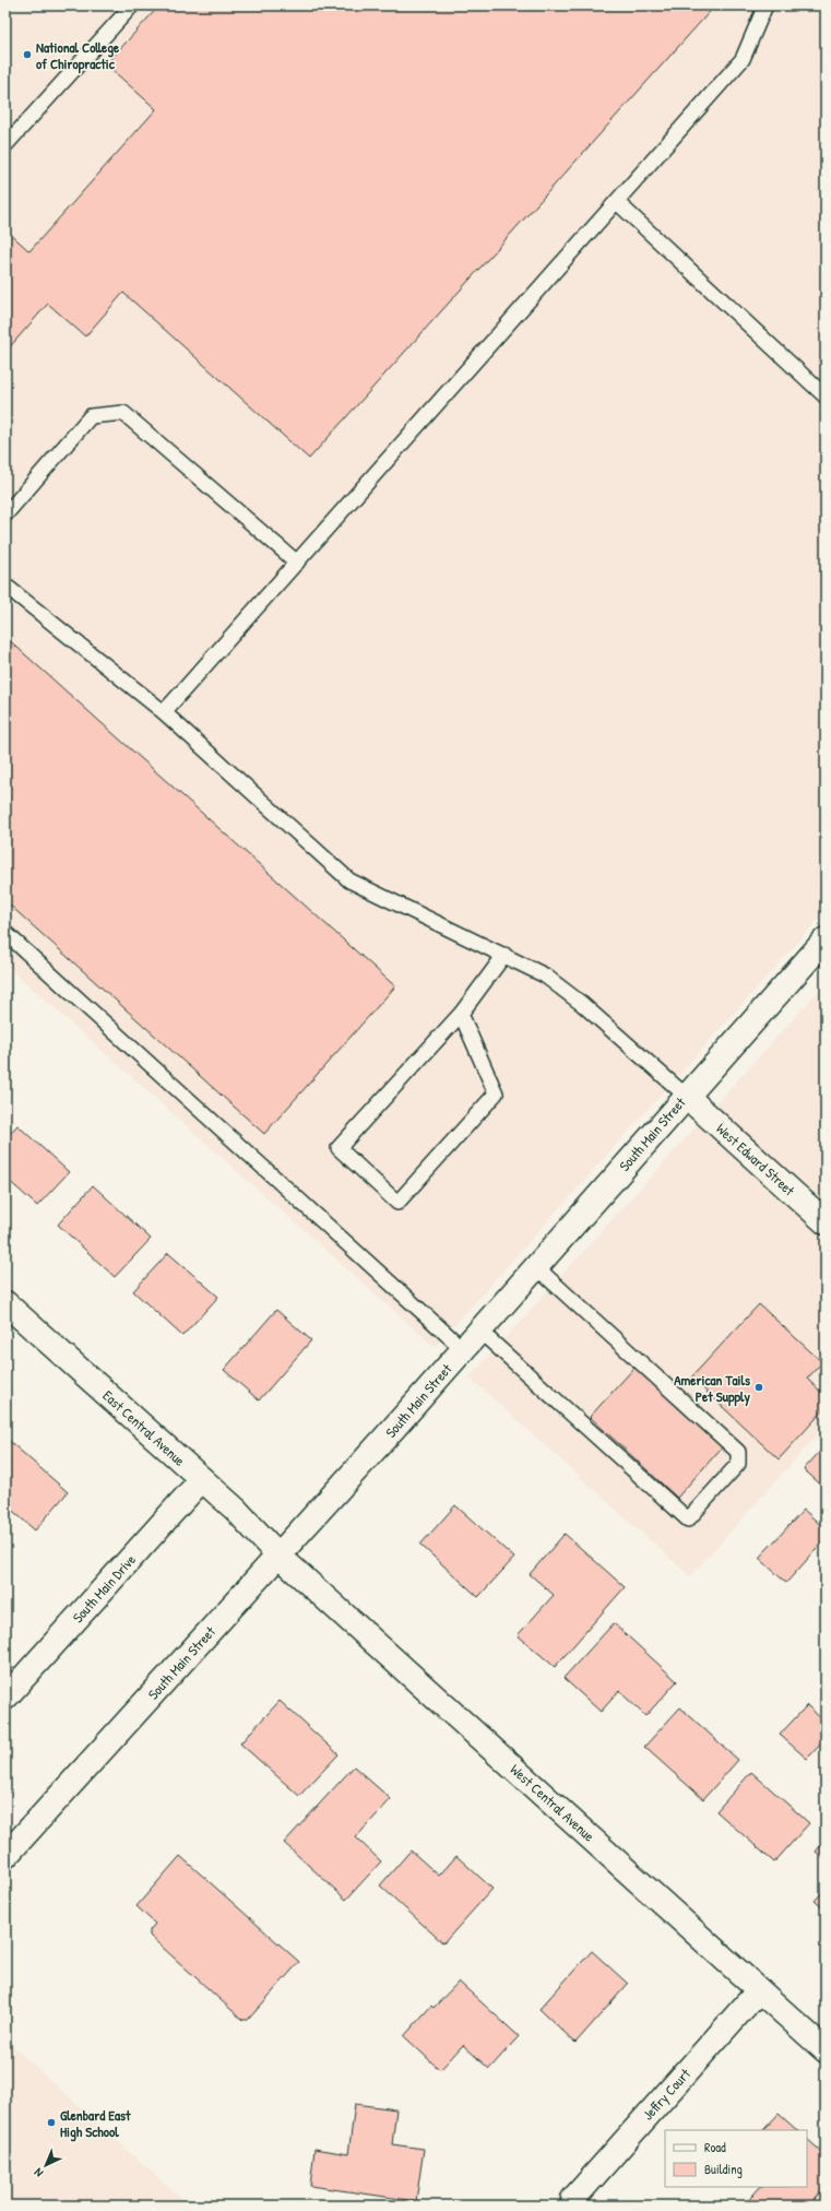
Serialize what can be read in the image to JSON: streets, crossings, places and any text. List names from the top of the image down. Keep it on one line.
{"streets":{"street":["South Main Street","West Edward Street","East Central Avenue","South Main Drive","West Central Avenue","Jeffry Court"]},"crossings":[["South Main Street","West Edward Street"],["South Main Street","East Central Avenue"],["South Main Street","West Central Avenue"],["East Central Avenue","South Main Drive"],["East Central Avenue","West Central Avenue"],["West Central Avenue","Jeffry Court"]],"places":["National College of Chiropractic","American Tails Pet Supply","Glenbard East High School"],"legend":["Road","Building"],"north":"bottom left"}
